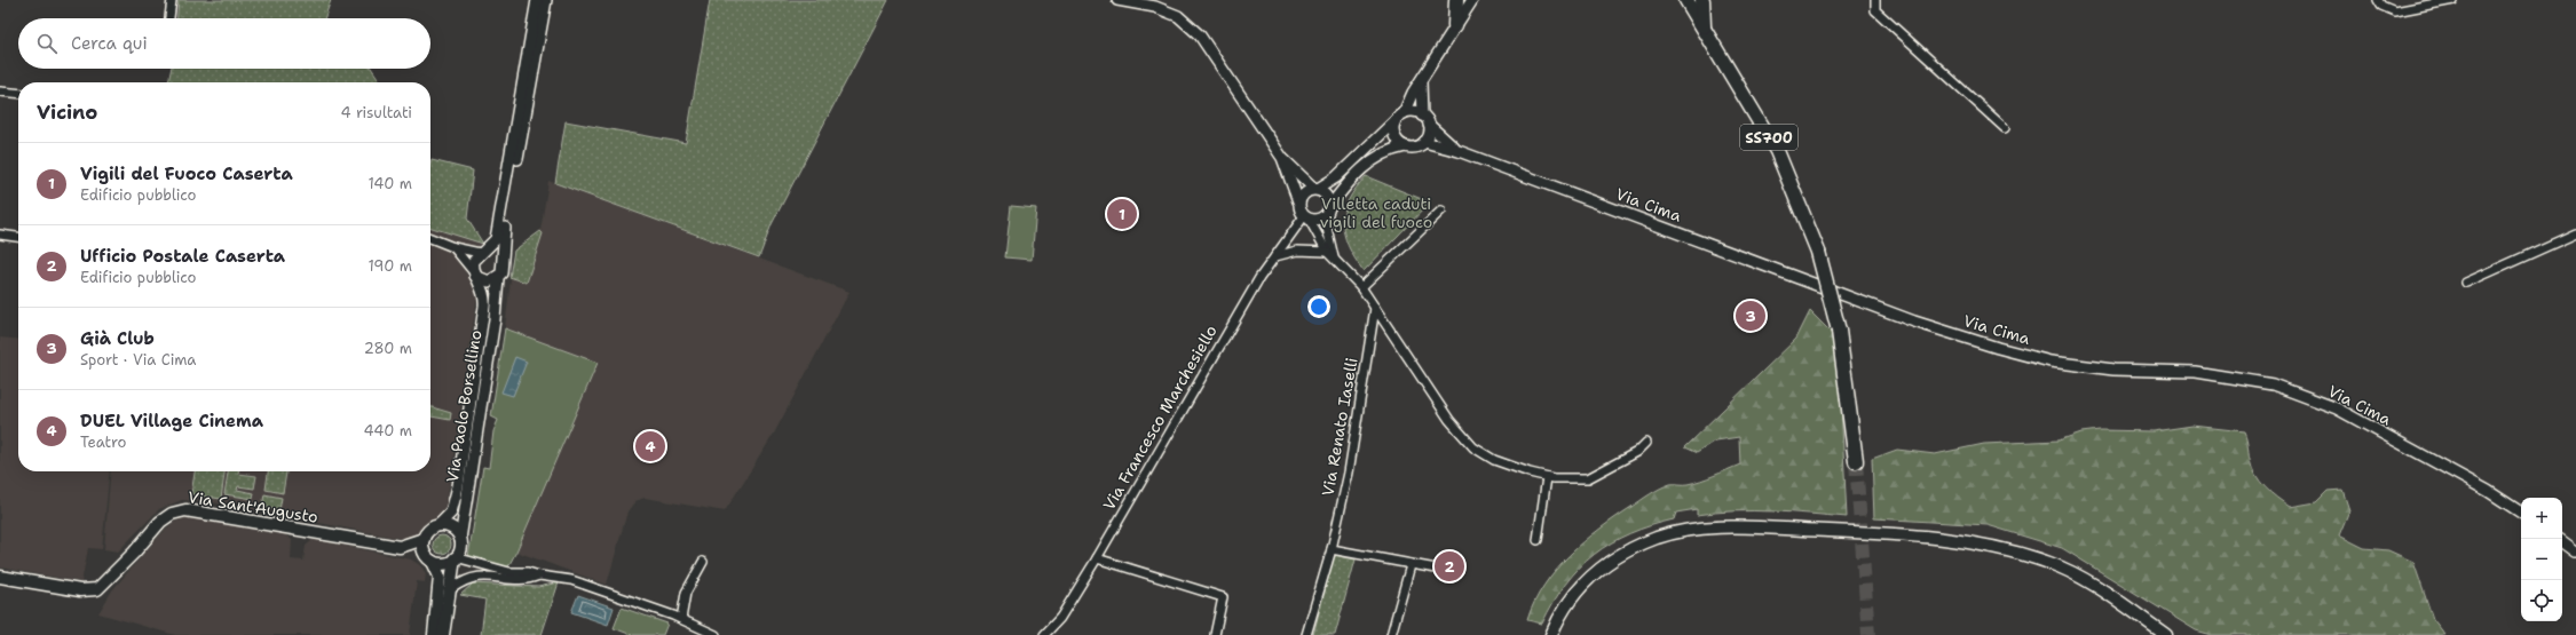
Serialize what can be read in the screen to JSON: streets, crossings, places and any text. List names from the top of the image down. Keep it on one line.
{"streets":{"highway":["SS700"],"main road":["Via Sant'Augusto"],"street":["Via Cima","Via Paolo Borsellino","Via Francesco Marchesiello","Via Renato Iaselli"]},"crossings":[["Via Paolo Borsellino","Via Sant'Augusto"]],"parks":["Villetta caduti vigili del fuoco"],"page":{"search":"Cerca qui","heading":["Vicino","4 risultati"],"list":[{"mark":"1","name":"Vigili del Fuoco Caserta","note":"Edificio pubblico","value":"140 m"},{"mark":"2","name":"Ufficio Postale Caserta","note":"Edificio pubblico","value":"190 m"},{"mark":"3","name":"Già Club","note":"Sport · Via Cima","value":"280 m"},{"mark":"4","name":"DUEL Village Cinema","note":"Teatro","value":"440 m"}],"pins":["1","3","4","2"],"map_buttons":["+","−"]}}
